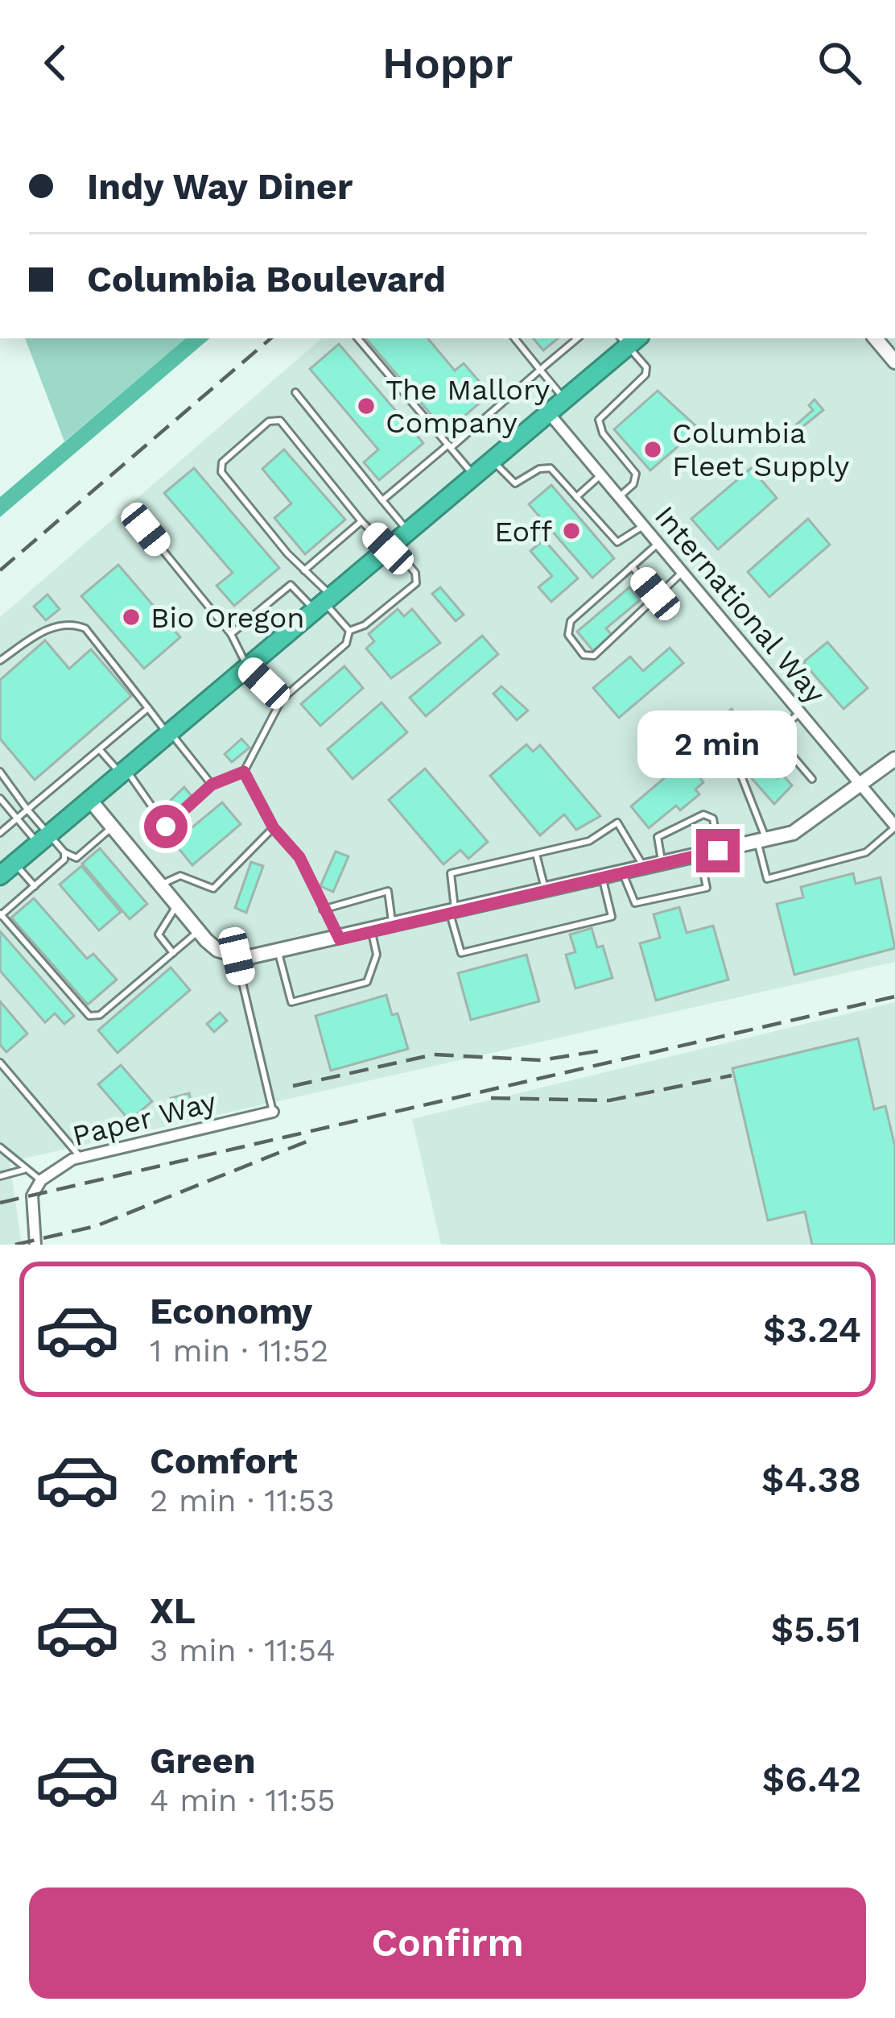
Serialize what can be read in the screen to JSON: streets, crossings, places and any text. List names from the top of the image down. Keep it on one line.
{"streets":{"street":["International Way","Paper Way"]},"places":["The Mallory Company","Columbia Fleet Supply","Eoff","Bio Oregon"],"page":{"header":"Hoppr","banner":["Indy Way Diner","Columbia Boulevard"],"bubble":"2 min","list":[{"name":"Economy","note":"1 min · 11:52","value":"$3.24"},{"name":"Comfort","note":"2 min · 11:53","value":"$4.38"},{"name":"XL","note":"3 min · 11:54","value":"$5.51"},{"name":"Green","note":"4 min · 11:55","value":"$6.42"}],"buttons":"Confirm"}}
